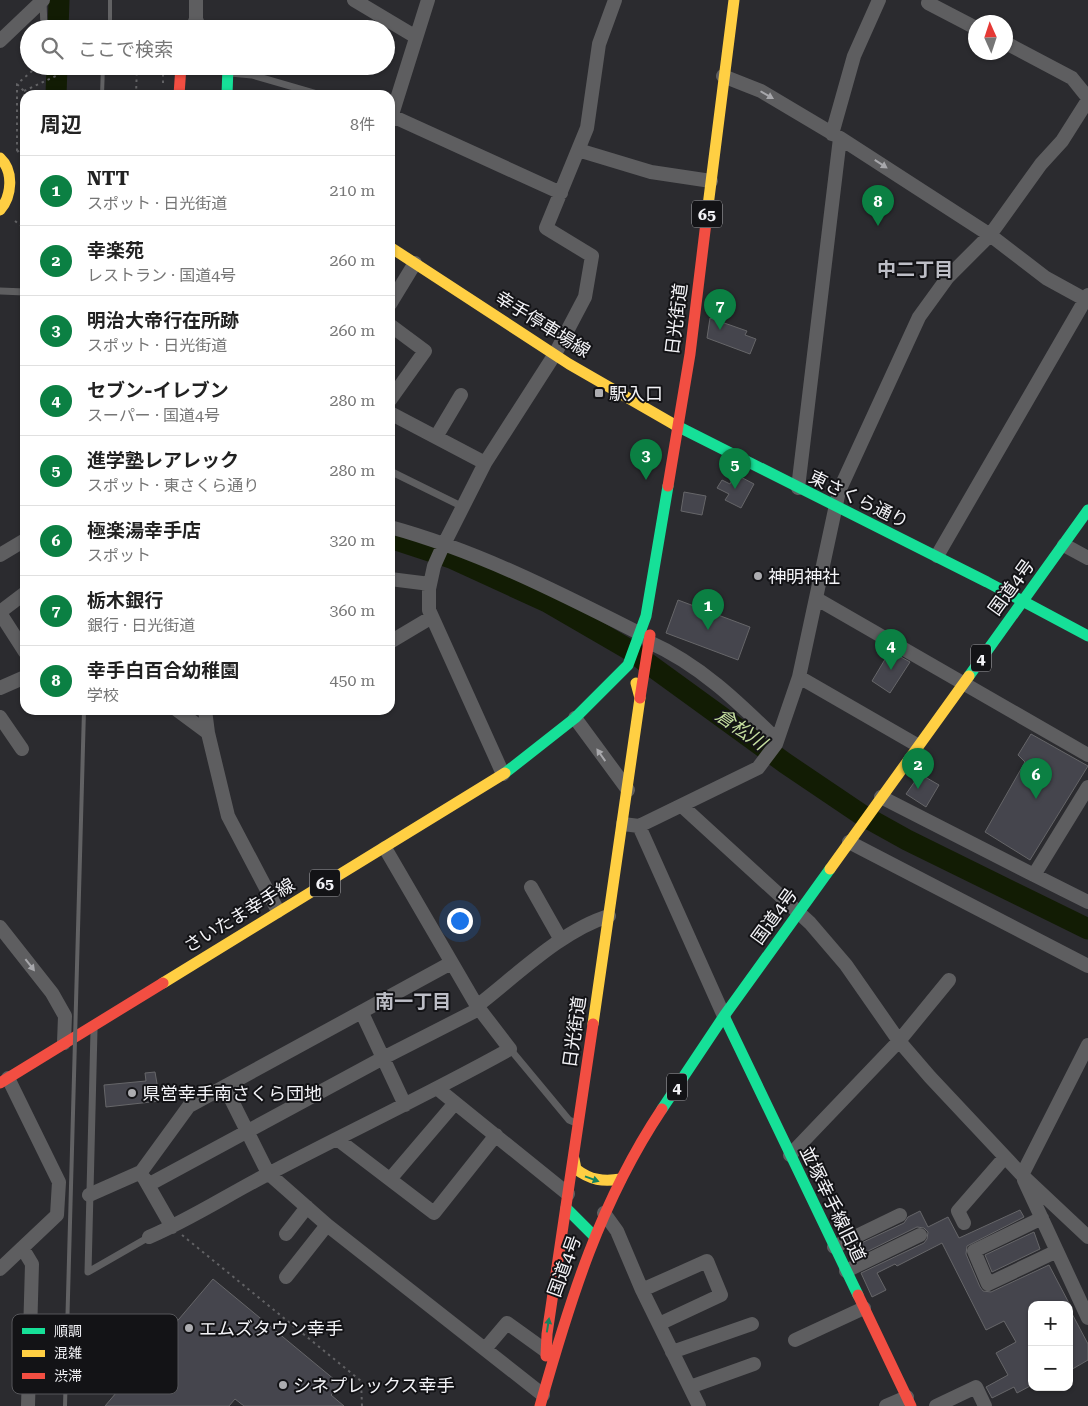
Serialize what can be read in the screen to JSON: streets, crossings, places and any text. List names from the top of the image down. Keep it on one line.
{"streets":{"main road":["65","日光街道","幸手停車場線","東さくら通り","国道4号","4","さいたま幸手線","並塚幸手線旧道"]},"crossings":[["65","日光街道"],["65","さいたま幸手線"],["日光街道","幸手停車場線"],["日光街道","東さくら通り"],["日光街道","国道4号"],["日光街道","さいたま幸手線"],["幸手停車場線","東さくら通り"],["東さくら通り","国道4号"],["国道4号","並塚幸手線旧道"]],"districts":["中二丁目","南一丁目"],"water":["倉松川"],"places":{"transit":["駅入口"],"other":["神明神社","県営幸手南さくら団地","エムズタウン幸手","シネプレックス幸手"]},"legend":["順調","混雑","渋滞"],"north":"top","page":{"search":"ここで検索","heading":["周辺","8件"],"list":[{"mark":"1","name":"NTT","note":"スポット · 日光街道","value":"210 m"},{"mark":"2","name":"幸楽苑","note":"レストラン · 国道4号","value":"260 m"},{"mark":"3","name":"明治大帝行在所跡","note":"スポット · 日光街道","value":"260 m"},{"mark":"4","name":"セブン-イレブン","note":"スーパー · 国道4号","value":"280 m"},{"mark":"5","name":"進学塾レアレック","note":"スポット · 東さくら通り","value":"280 m"},{"mark":"6","name":"極楽湯幸手店","note":"スポット","value":"320 m"},{"mark":"7","name":"栃木銀行","note":"銀行 · 日光街道","value":"360 m"},{"mark":"8","name":"幸手白百合幼稚園","note":"学校","value":"450 m"}],"pins":["8","7","3","5","1","4","2","6"],"map_buttons":["+","−"]}}
